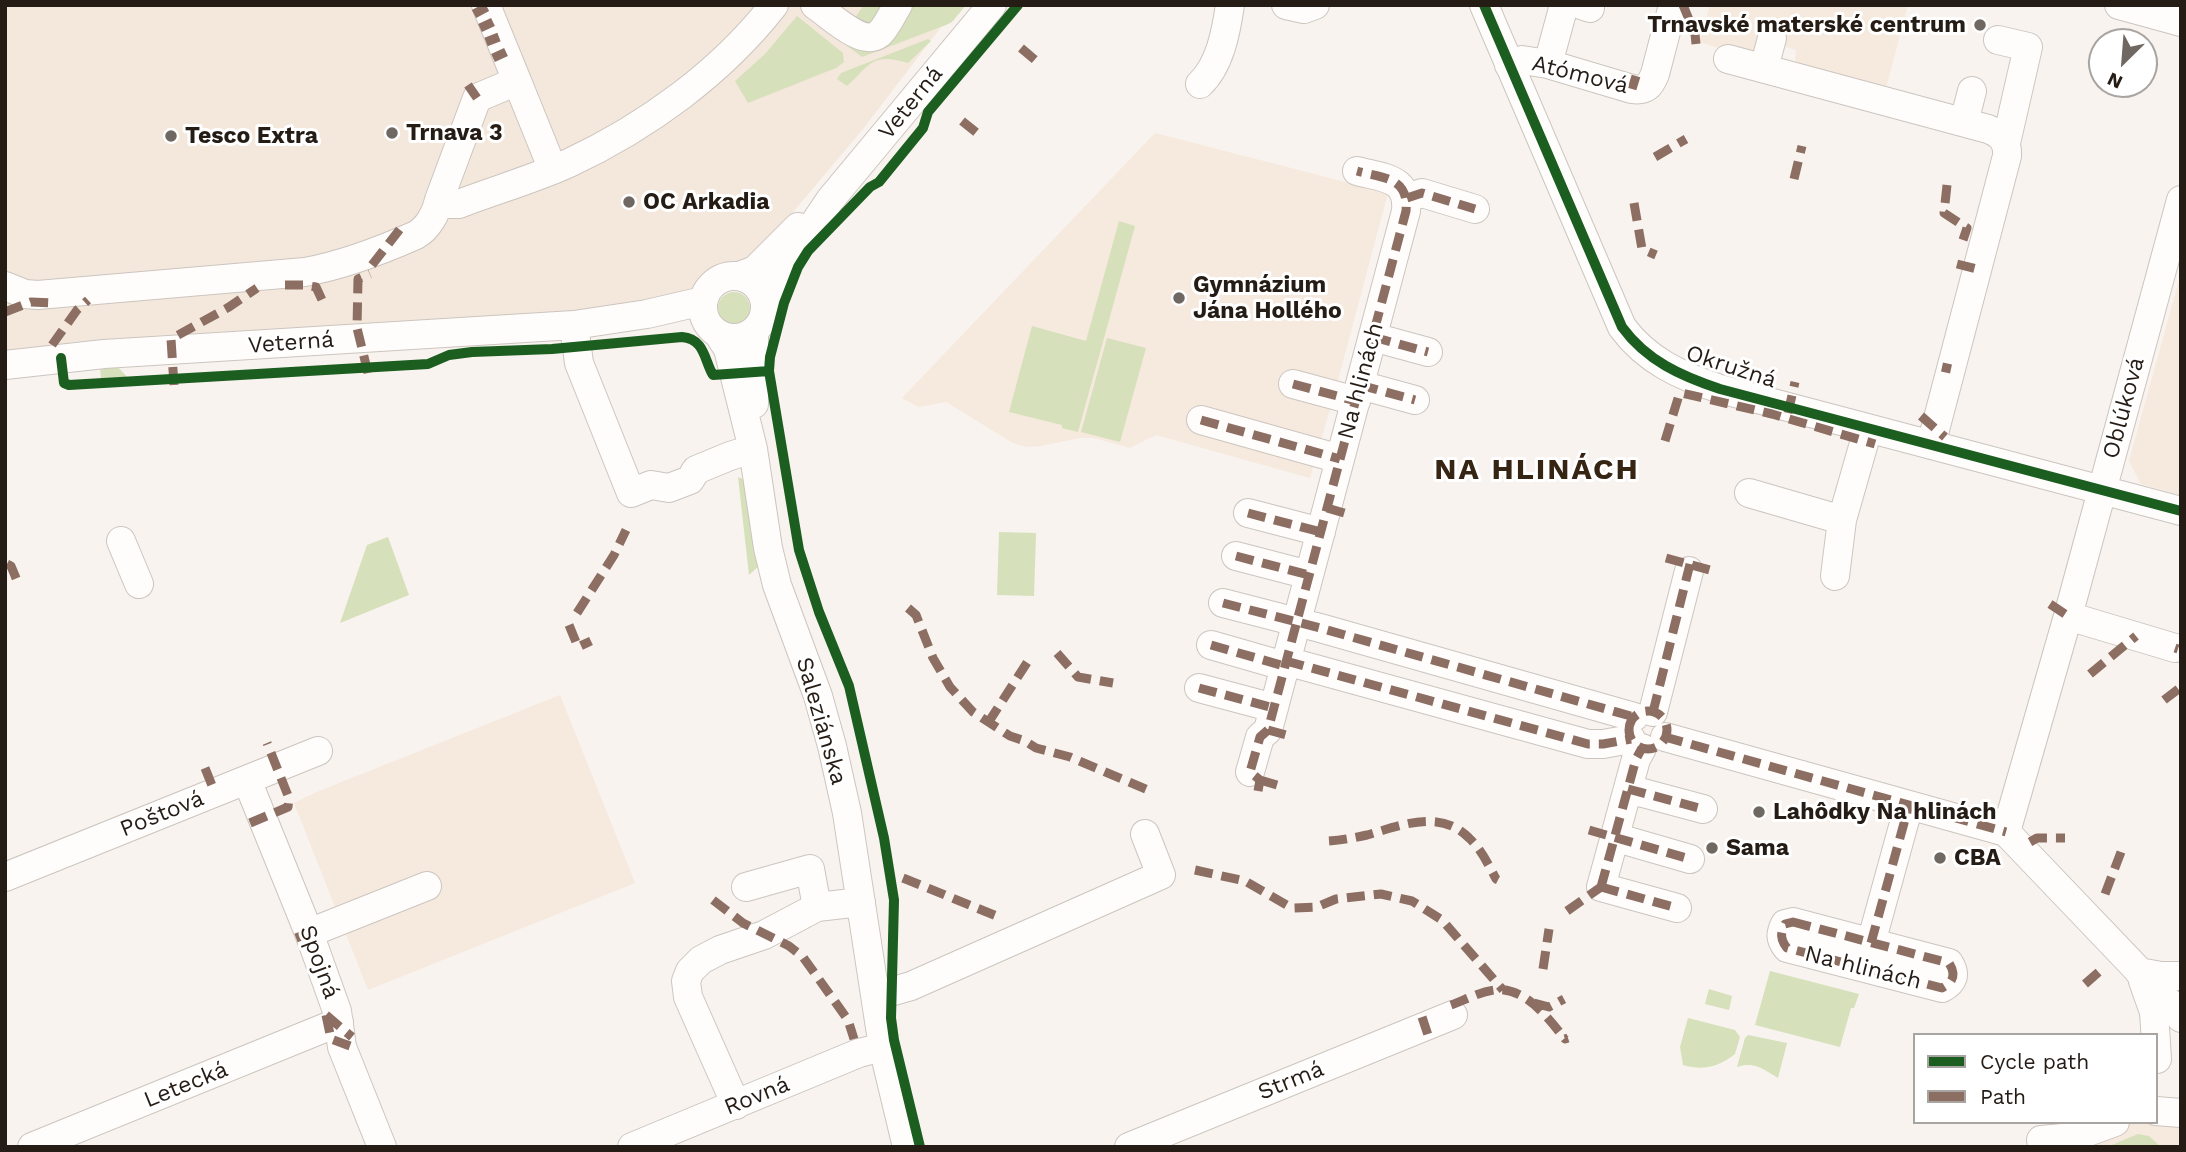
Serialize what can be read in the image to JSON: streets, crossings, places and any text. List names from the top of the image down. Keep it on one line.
{"streets":{"street":["Atómová","Veterná","Okružná","Na hlinách","Oblúková","Saleziánska","Poštová","Spojná","Strmá","Letecká","Rovná"]},"crossings":[["Atómová","Okružná"],["Veterná","Saleziánska"],["Okružná","Oblúková"],["Saleziánska","Rovná"],["Poštová","Spojná"],["Spojná","Letecká"]],"districts":["NA HLINÁCH"],"places":["Trnavské materské centrum","Trnava 3","Tesco Extra","OC Arkadia","Gymnázium Jána Hollého","Lahôdky Na hlinách","Sama","CBA"],"legend":["Cycle path","Path"],"north":"bottom left"}
